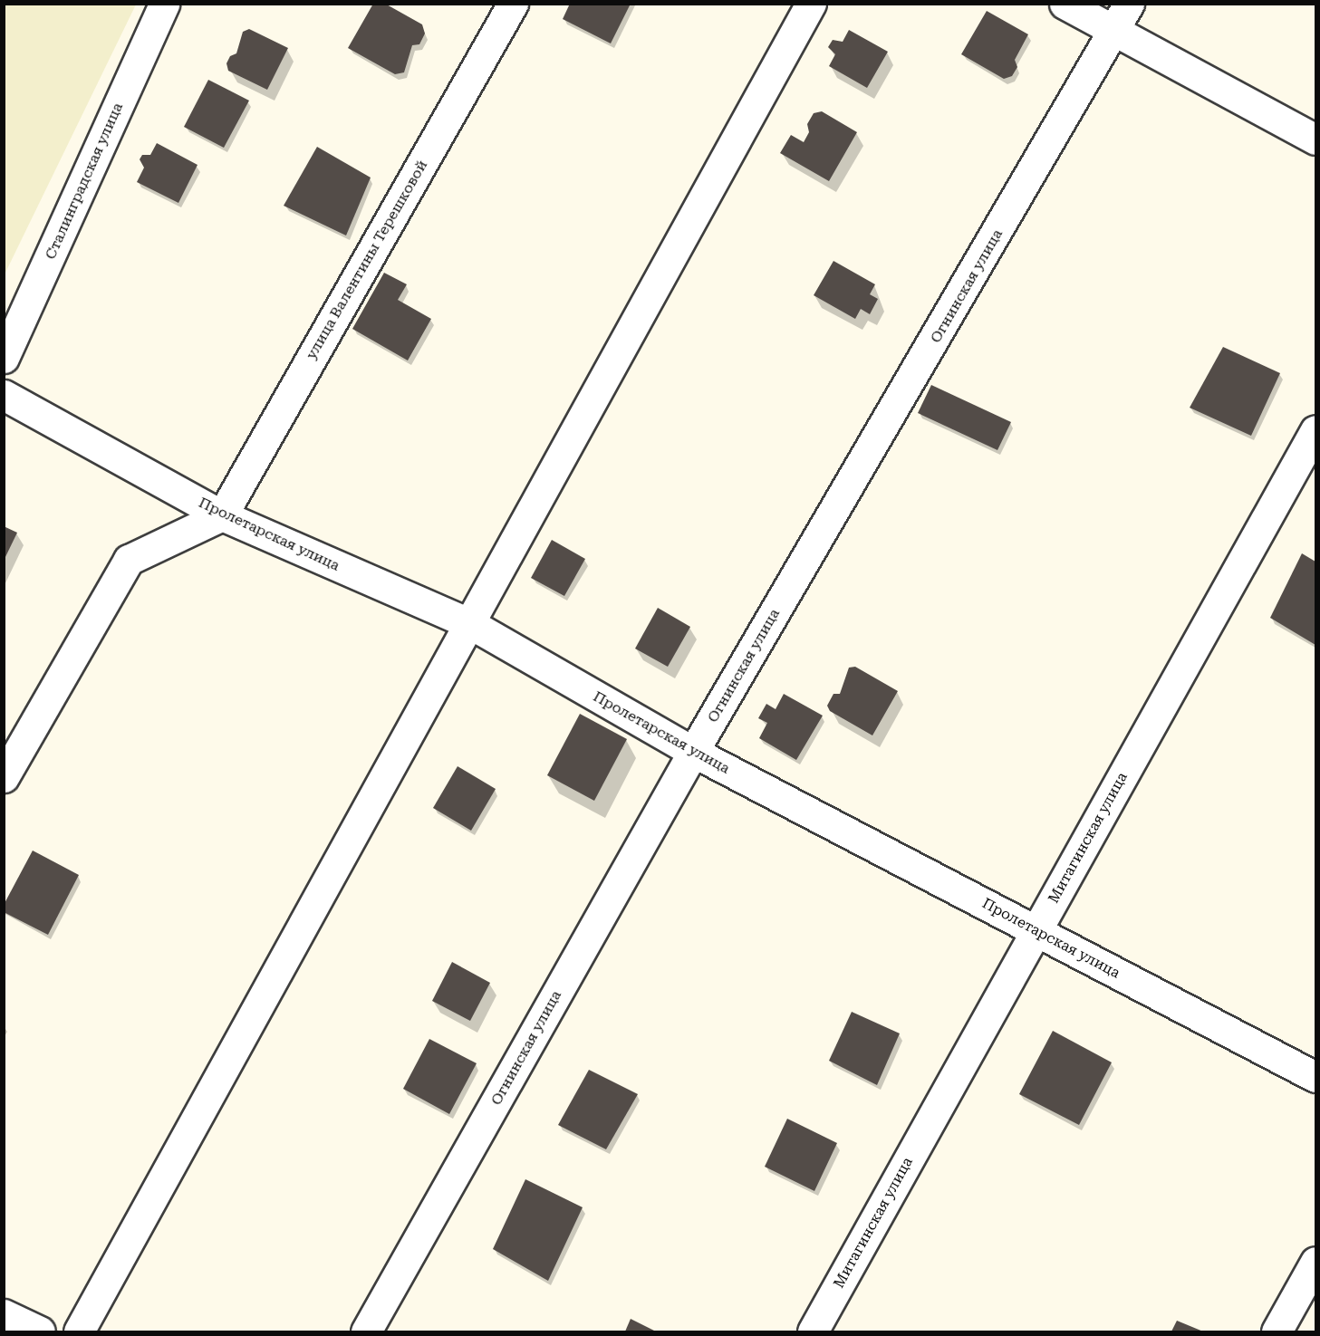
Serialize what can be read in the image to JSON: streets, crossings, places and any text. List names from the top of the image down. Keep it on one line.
{"streets":{"street":["Сталинградская улица","улица Валентины Терешковой","Огнинская улица","Пролетарская улица","Митагинская улица"]},"crossings":[["улица Валентины Терешковой","Пролетарская улица"],["Огнинская улица","Пролетарская улица"],["Пролетарская улица","Митагинская улица"]]}
